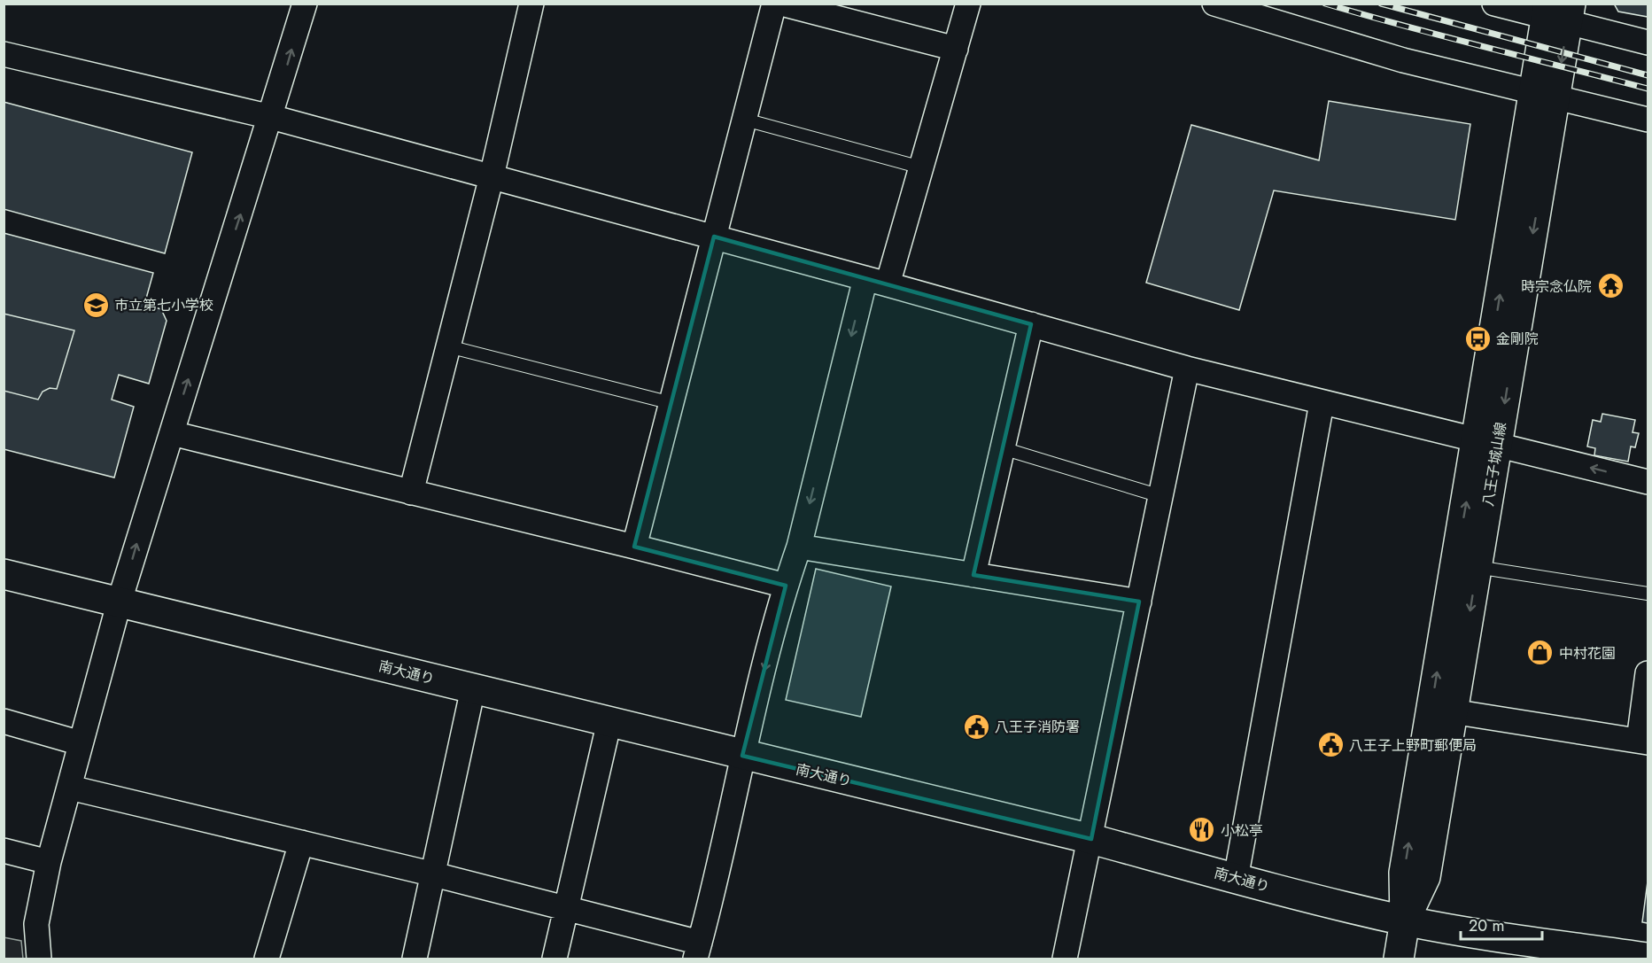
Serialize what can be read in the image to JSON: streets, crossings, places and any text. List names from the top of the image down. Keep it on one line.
{"streets":{"street":["八王子城山線","南大通り"]},"crossings":[["八王子城山線","南大通り"]],"places":{"temple":["時宗念仏院"],"school or university":["市立第七小学校"],"bus stop":["金剛院"],"shop":["中村花園"],"public building":["八王子消防署","八王子上野町郵便局"],"restaurant":["小松亭"]},"scale_bar":"20 m"}
